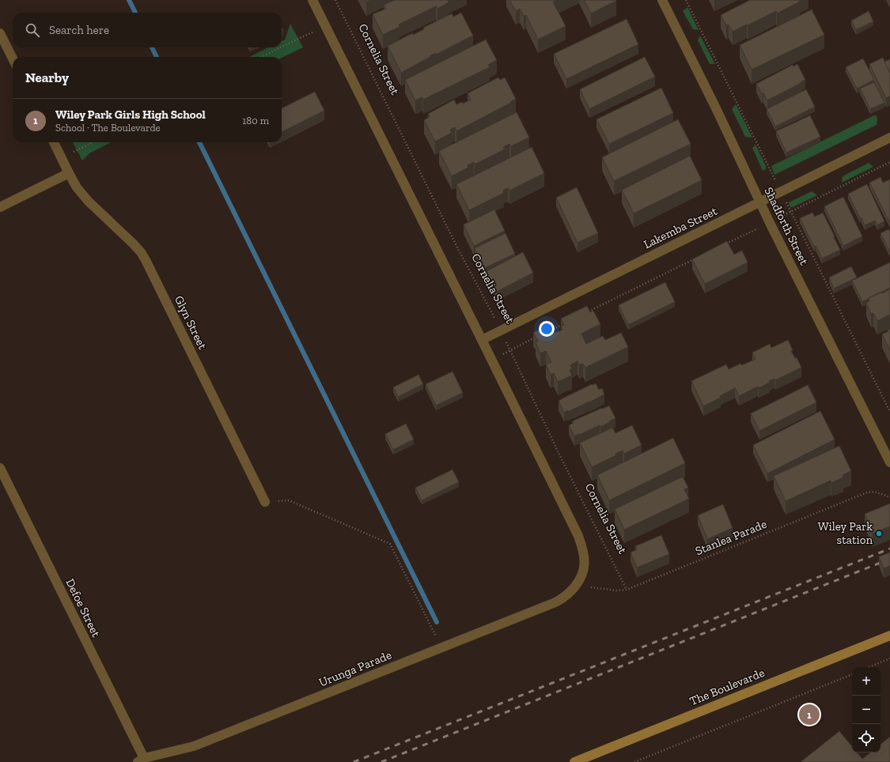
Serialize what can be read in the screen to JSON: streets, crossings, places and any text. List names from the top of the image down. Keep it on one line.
{"streets":{"street":["Shadforth Street","Lakemba Street","Glyn Street","Defoe Street","Urunga Parade","The Boulevarde"],"path":["Cornelia Street","Stanlea Parade"]},"crossings":[["Cornelia Street","Lakemba Street"],["Cornelia Street","Stanlea Parade"],["Shadforth Street","Lakemba Street"],["Stanlea Parade","Urunga Parade"],["Defoe Street","Urunga Parade"]],"places":["Wiley Park station"],"page":{"search":"Search here","heading":"Nearby","list":[{"mark":"1","name":"Wiley Park Girls High School","note":"School · The Boulevarde","value":"180 m"}],"map_buttons":["+","−"],"pins":"1"}}
